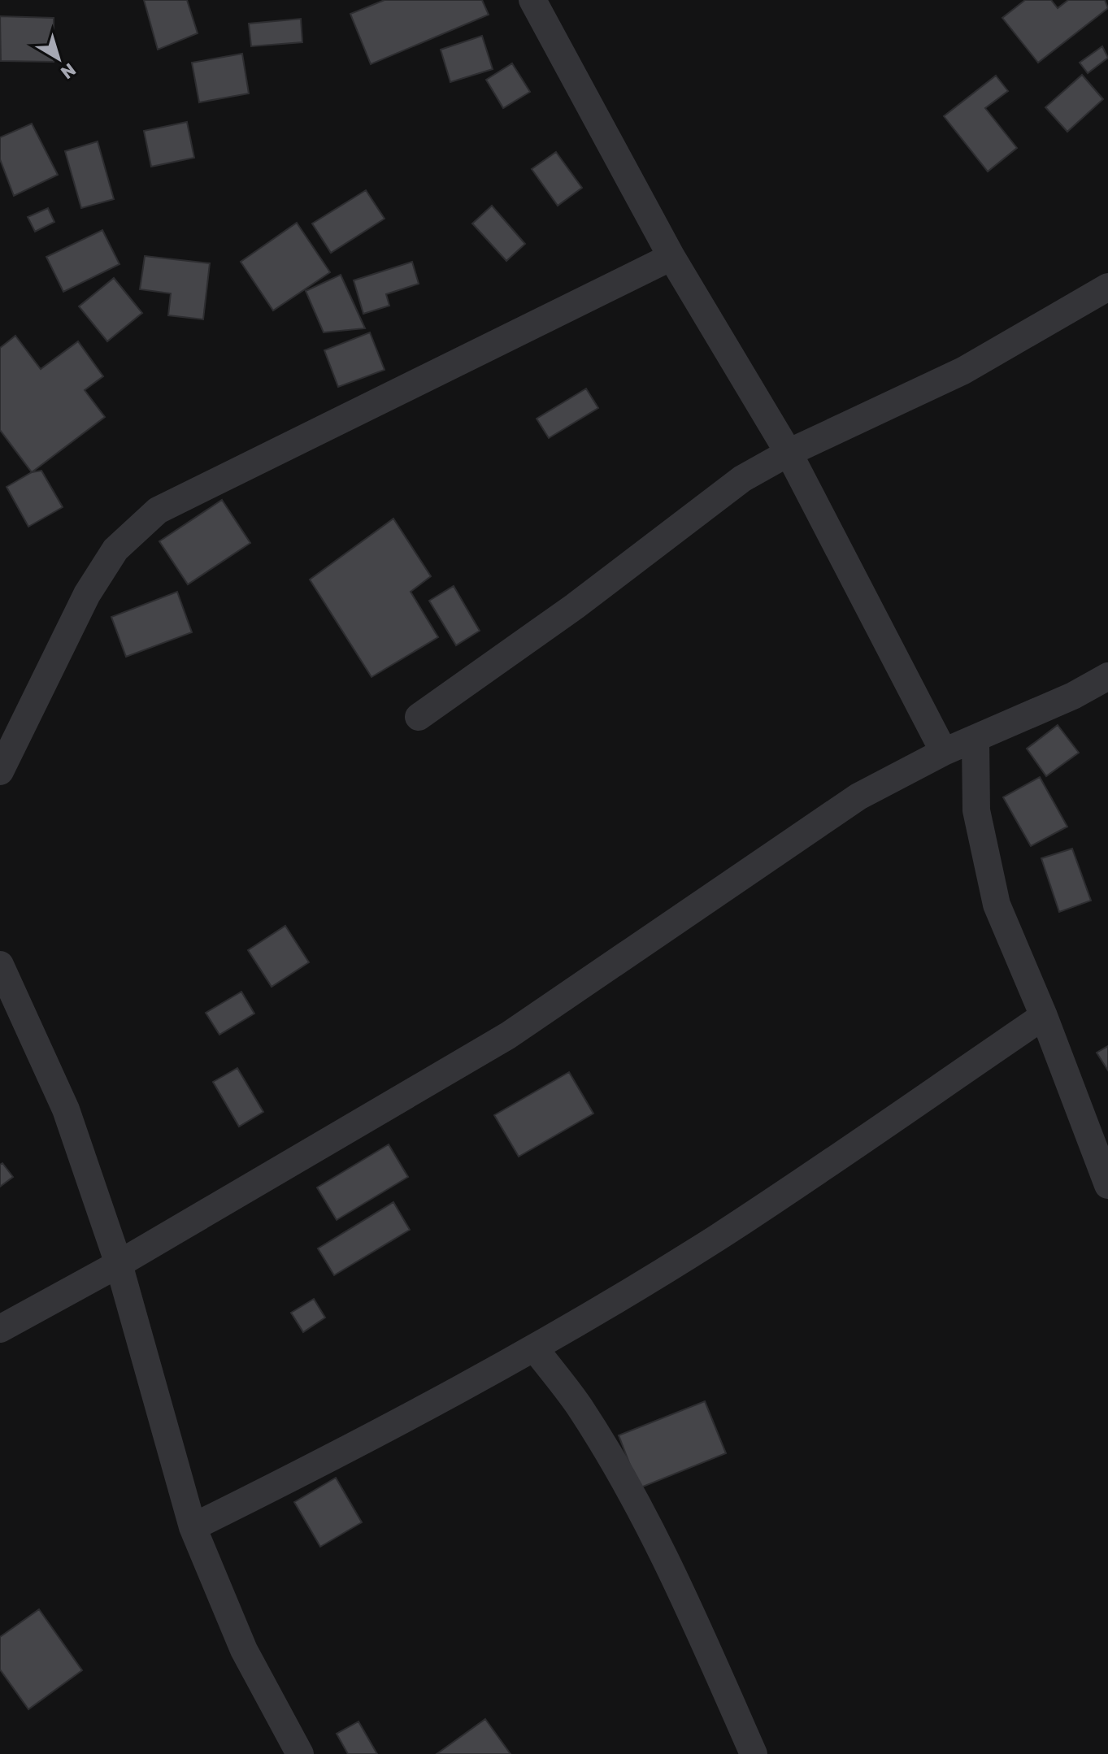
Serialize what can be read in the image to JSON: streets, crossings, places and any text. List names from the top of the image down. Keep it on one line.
{"north":"bottom right"}
